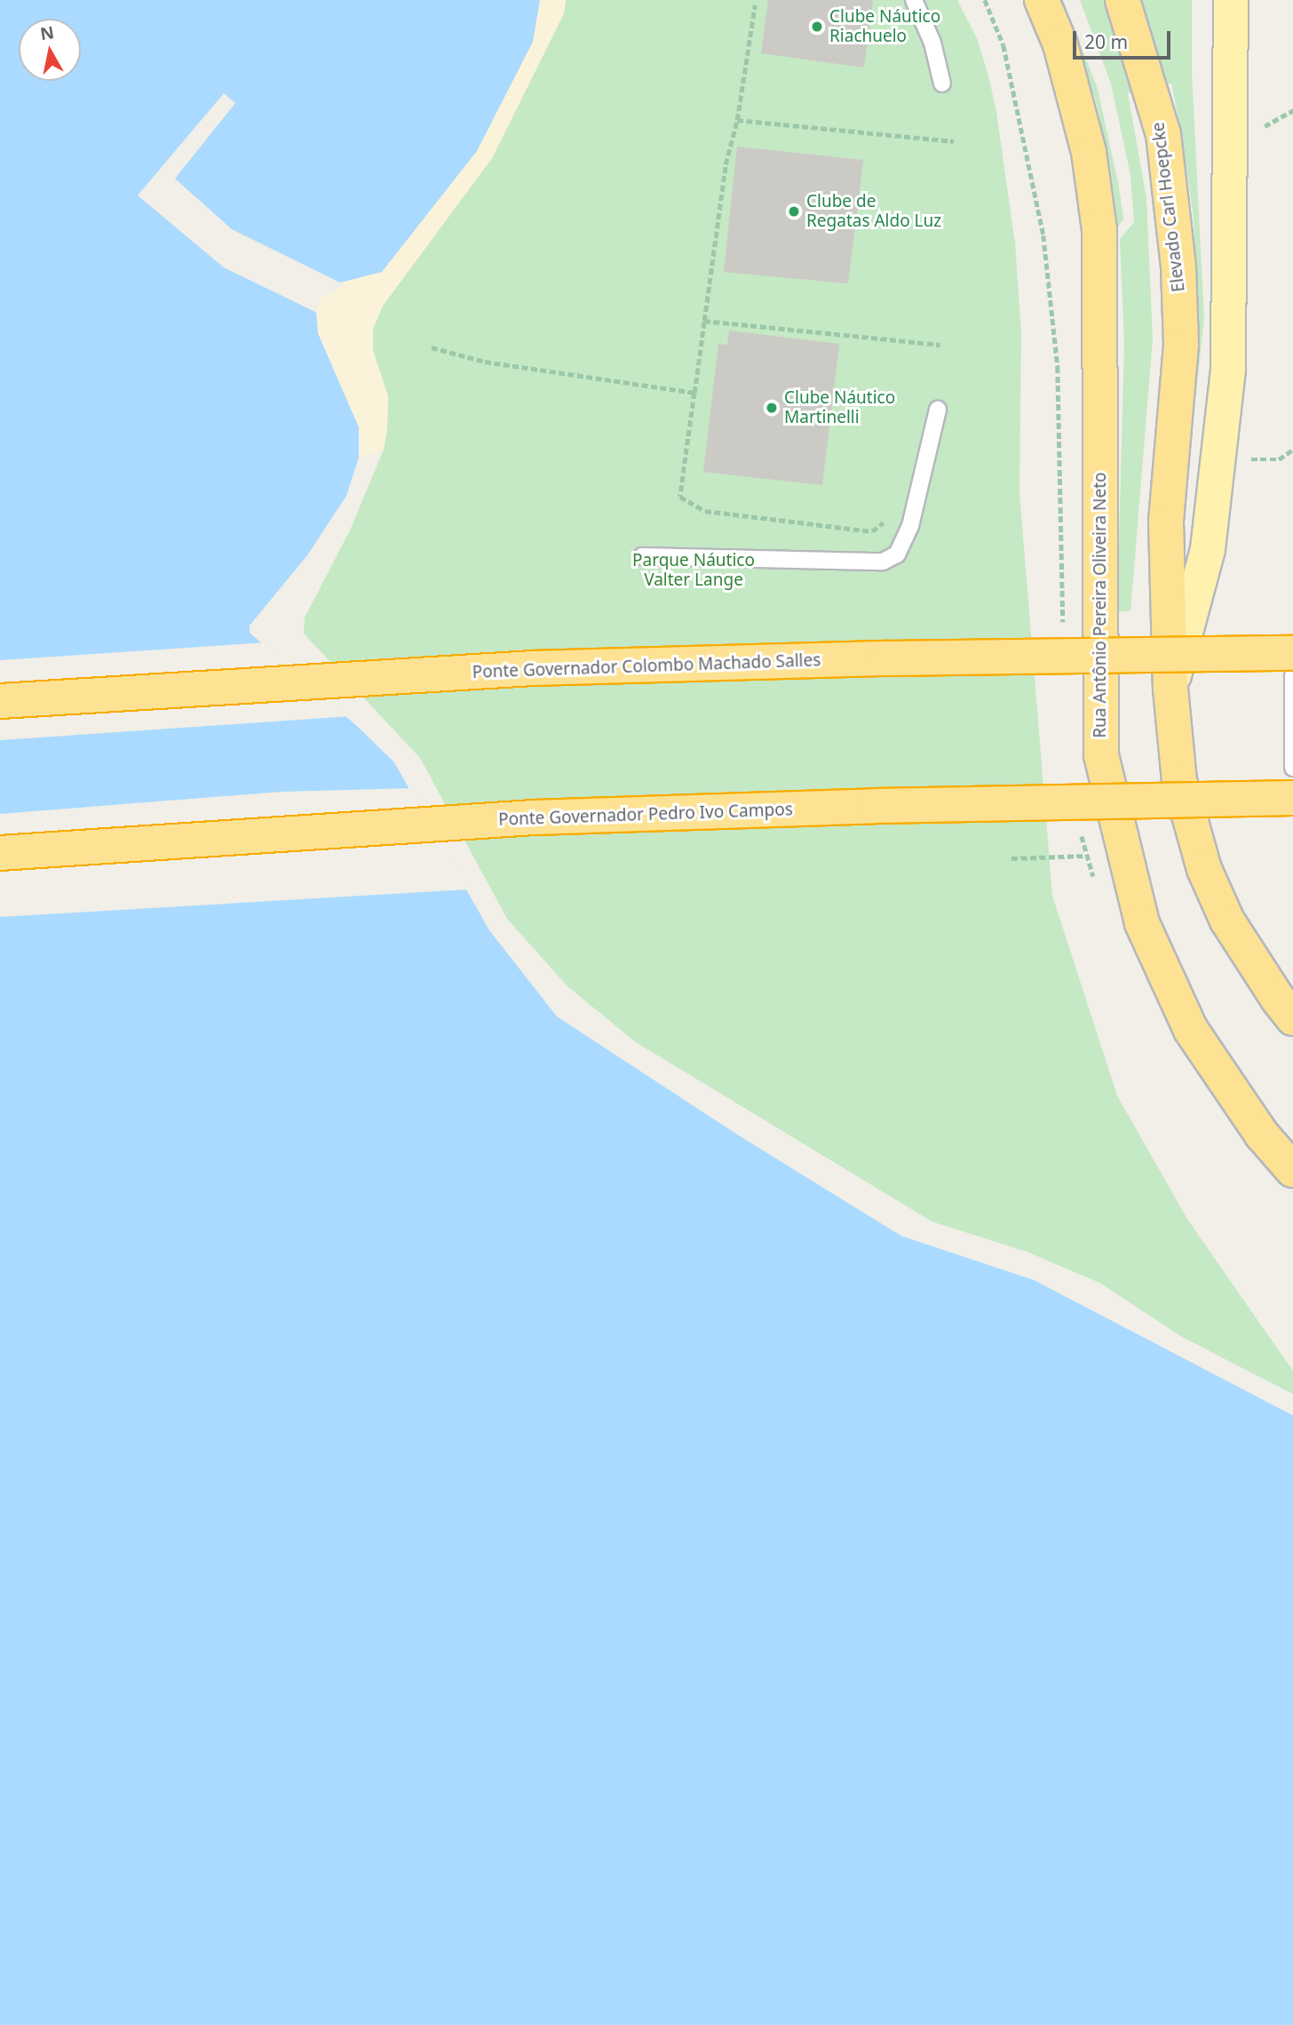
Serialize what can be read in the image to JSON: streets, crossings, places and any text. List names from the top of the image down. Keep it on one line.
{"streets":{"highway":["Elevado Carl Hoepcke","Rua Antônio Pereira Oliveira Neto","Ponte Governador Colombo Machado Salles","Ponte Governador Pedro Ivo Campos"]},"parks":["Parque Náutico Valter Lange"],"places":["Clube Náutico Riachuelo","Clube de Regatas Aldo Luz","Clube Náutico Martinelli"],"scale_bar":"20 m","north":"top"}
